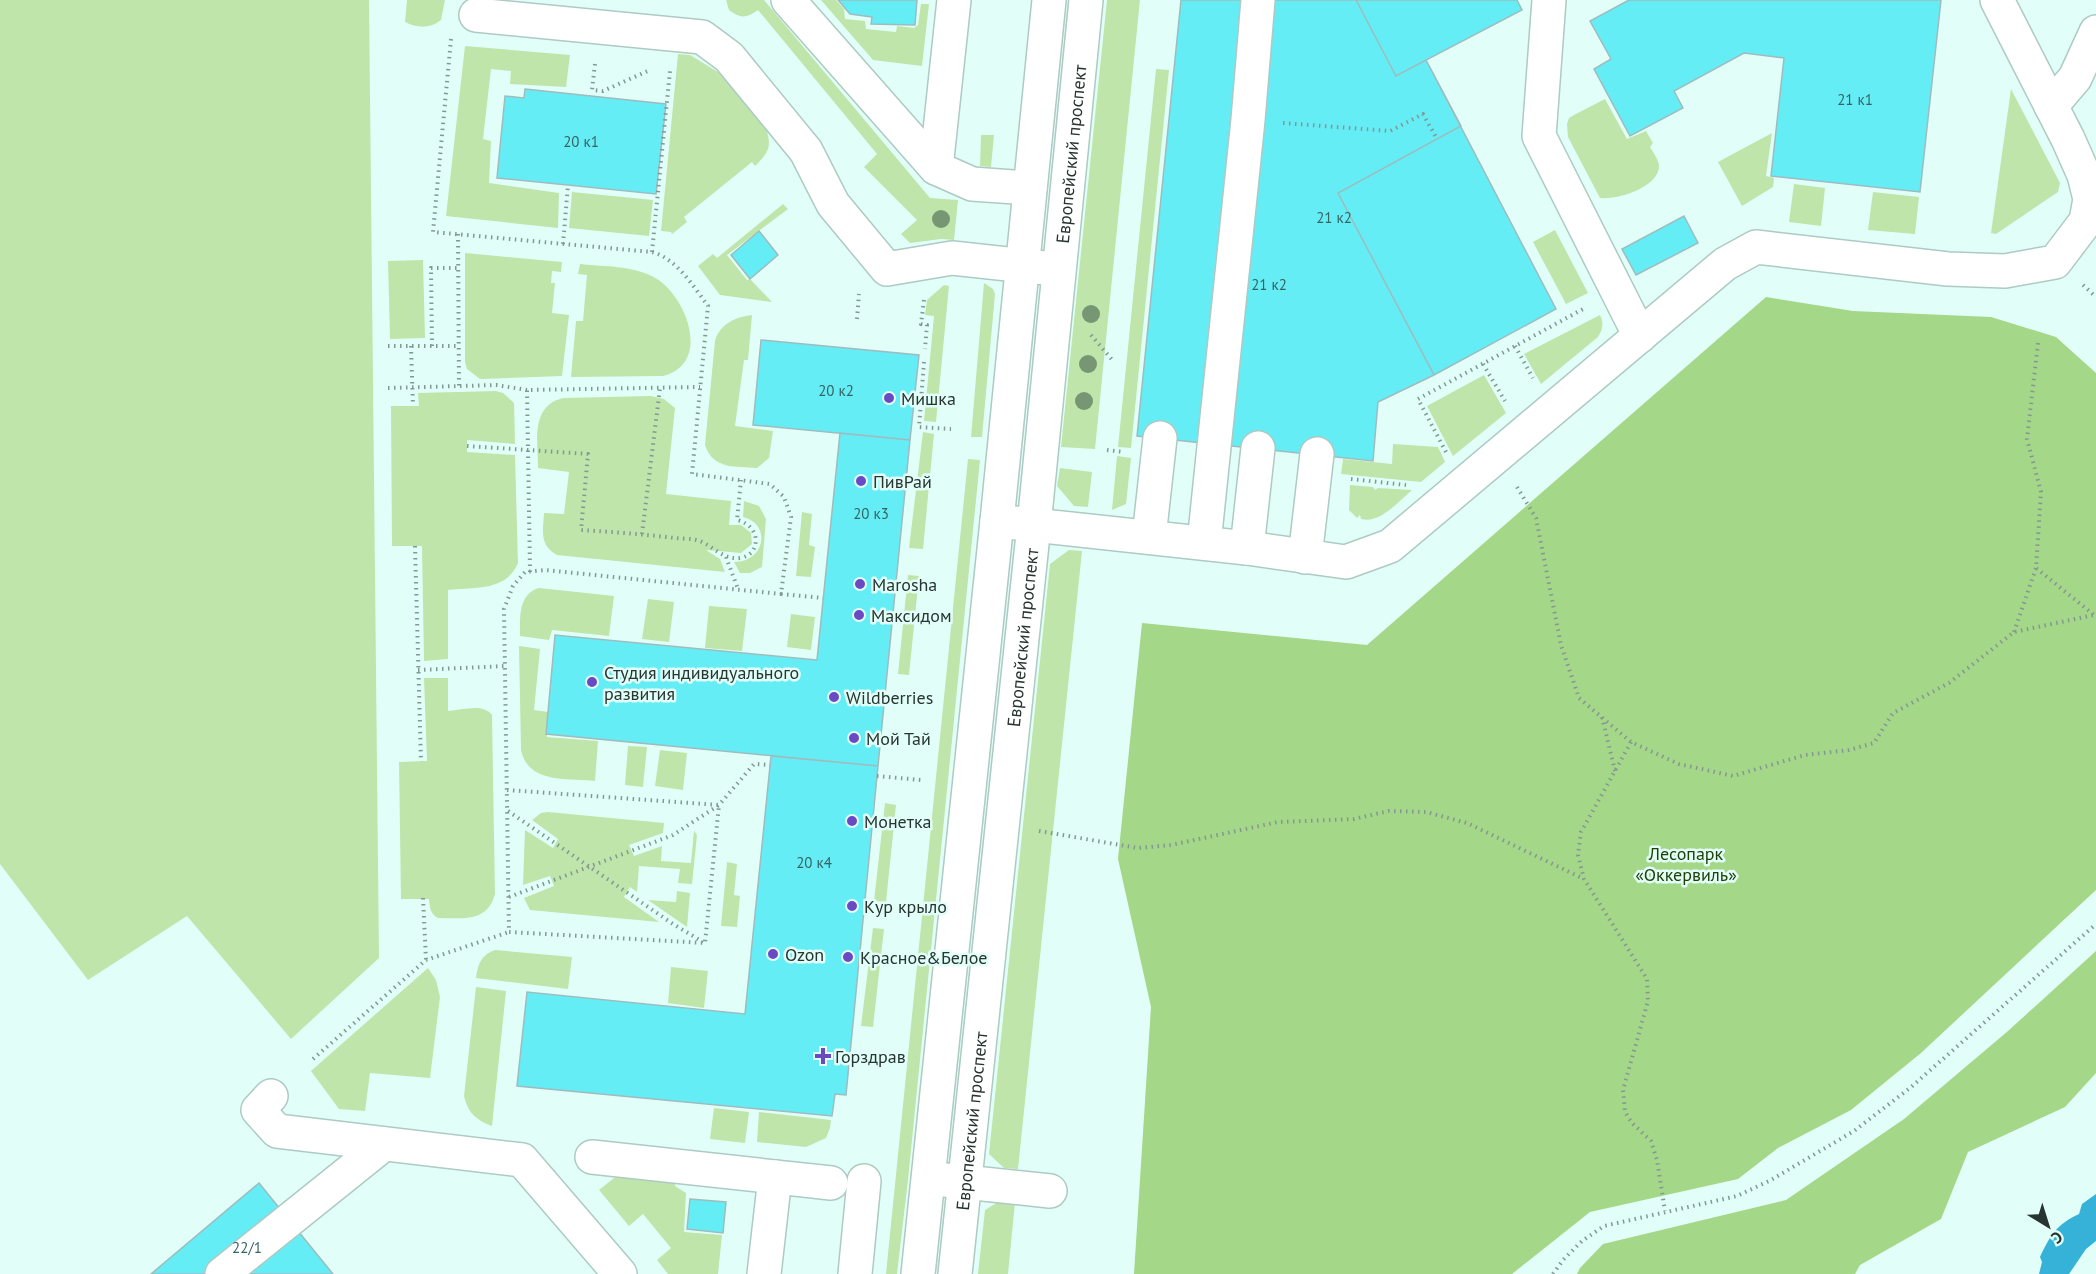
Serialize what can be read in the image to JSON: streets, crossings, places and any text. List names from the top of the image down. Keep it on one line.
{"streets":{"street":["Европейский проспект"]},"parks":["Лесопарк «Оккервиль»"],"places":{"other":["Мишка","ПивРай","Marosha","Максидом","Студия индивидуального развития","Wildberries","Мой Тай","Монетка","Кур крыло","Ozon","Красное&Белое"],"health":["Горздрав"]},"house_numbers":["21 к1","20 к1","21 к2","21 к2","20 к2","20 к3","20 к4","22/1"],"north":"bottom right"}
